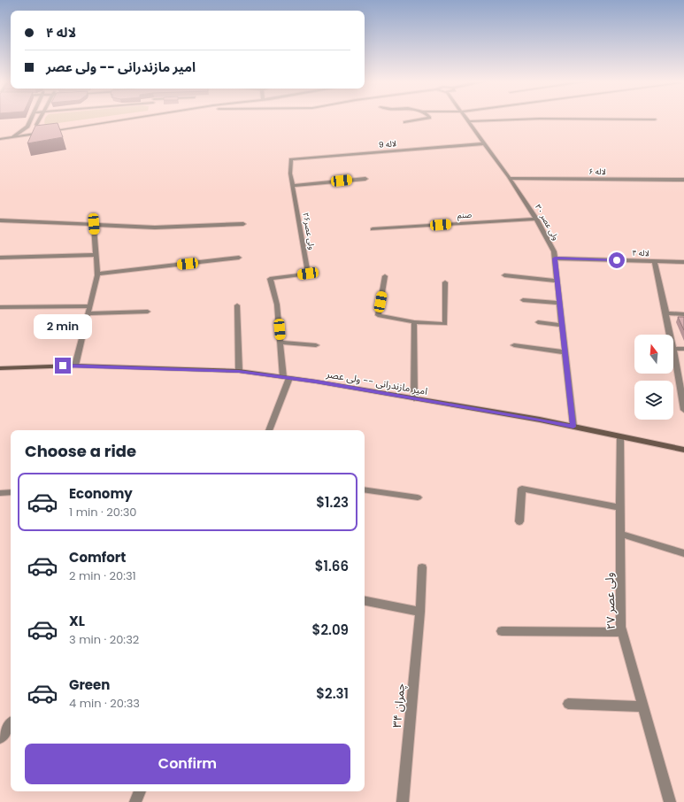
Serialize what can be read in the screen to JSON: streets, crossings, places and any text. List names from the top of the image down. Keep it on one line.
{"streets":{"main road":["امیر مازندرانی -- ولی عصر"],"street":["لاله 9","لاله ۶","صنم","ولی عصر ۳۰","ولی عصر۲۶","لاله ۴","ولی عصر ۲۷","چمران ۳۴"]},"crossings":[["لاله 9","ولی عصر ۳۰"],["لاله 9","ولی عصر۲۶"],["لاله ۶","ولی عصر ۳۰"],["صنم","ولی عصر ۳۰"],["ولی عصر ۳۰","لاله ۴"],["ولی عصر ۳۰","امیر مازندرانی -- ولی عصر"],["ولی عصر۲۶","امیر مازندرانی -- ولی عصر"],["امیر مازندرانی -- ولی عصر","ولی عصر ۲۷"]],"north":"top","page":{"banner":["لاله ۴","امیر مازندرانی -- ولی عصر"],"bubble":"2 min","heading":"Choose a ride","list":[{"name":"Economy","note":"1 min · 20:30","value":"$1.23"},{"name":"Comfort","note":"2 min · 20:31","value":"$1.66"},{"name":"XL","note":"3 min · 20:32","value":"$2.09"},{"name":"Green","note":"4 min · 20:33","value":"$2.31"}],"buttons":"Confirm"}}
